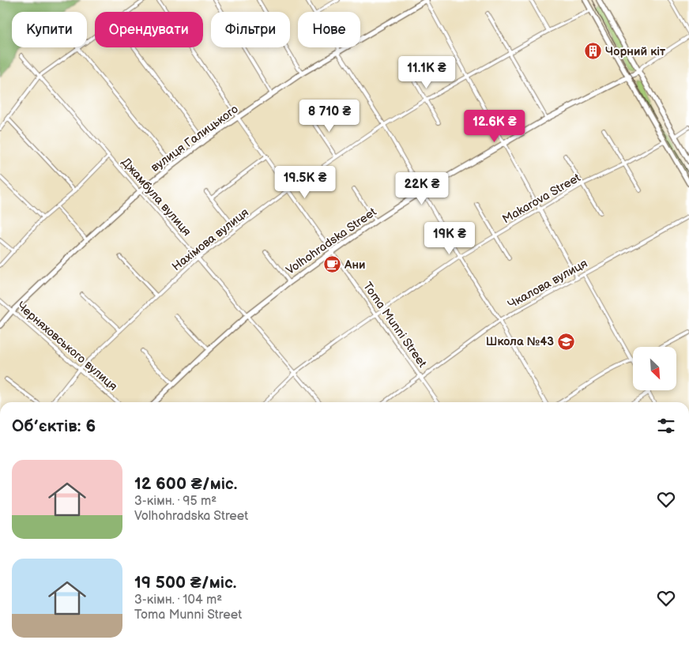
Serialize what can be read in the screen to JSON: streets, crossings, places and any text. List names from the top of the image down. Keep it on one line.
{"streets":{"street":["вулиця Галицького","Джамбула вулиця","Makarova Street","Нахімова вулиця","Volhohradska Street","Чкалова вулиця","Toma Munni Street","Черняховського вулиця"]},"crossings":[["вулиця Галицького","Джамбула вулиця"],["вулиця Галицького","Toma Munni Street"],["вулиця Галицького","Черняховського вулиця"],["Джамбула вулиця","Makarova Street"],["Джамбула вулиця","Нахімова вулиця"],["Джамбула вулиця","Volhohradska Street"],["Makarova Street","Toma Munni Street"],["Нахімова вулиця","Toma Munni Street"],["Нахімова вулиця","Черняховського вулиця"],["Volhohradska Street","Toma Munni Street"],["Чкалова вулиця","Toma Munni Street"]],"places":{"building":["Чорний кіт"],"cafe":["Ани"],"school or university":["Школа №43"]},"north":"bottom right","page":{"chip":["Купити","Орендувати","Фільтри","Нове"],"price":["11.1K ₴","8 710 ₴","12.6K ₴","19.5K ₴","22K ₴","19K ₴"],"heading":"Об’єктів: 6","list":[{"name":"12 600 ₴/міс.","note":"3-кімн. · 95 m² · Volhohradska Street"},{"name":"19 500 ₴/міс.","note":"3-кімн. · 104 m² · Toma Munni Street"}]}}
